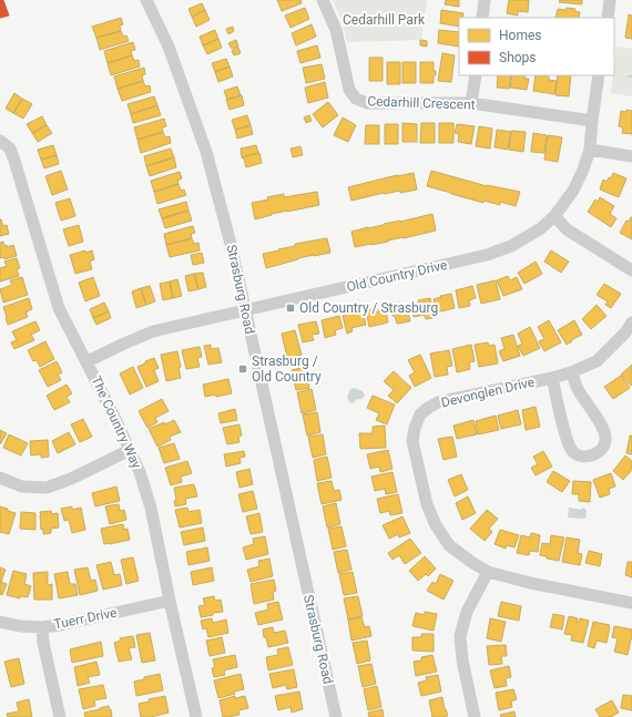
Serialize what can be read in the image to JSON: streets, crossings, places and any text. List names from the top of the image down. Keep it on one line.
{"streets":{"street":["Cedarhill Crescent","Old Country Drive","Strasburg Road","Devonglen Drive","The Country Way","Tuerr Drive"]},"crossings":[["Cedarhill Crescent","Old Country Drive"],["Old Country Drive","Strasburg Road"],["Old Country Drive","The Country Way"],["The Country Way","Tuerr Drive"]],"parks":["Cedarhill Park"],"places":{"transit":["Old Country / Strasburg","Strasburg / Old Country"]},"legend":["Homes","Shops"]}
